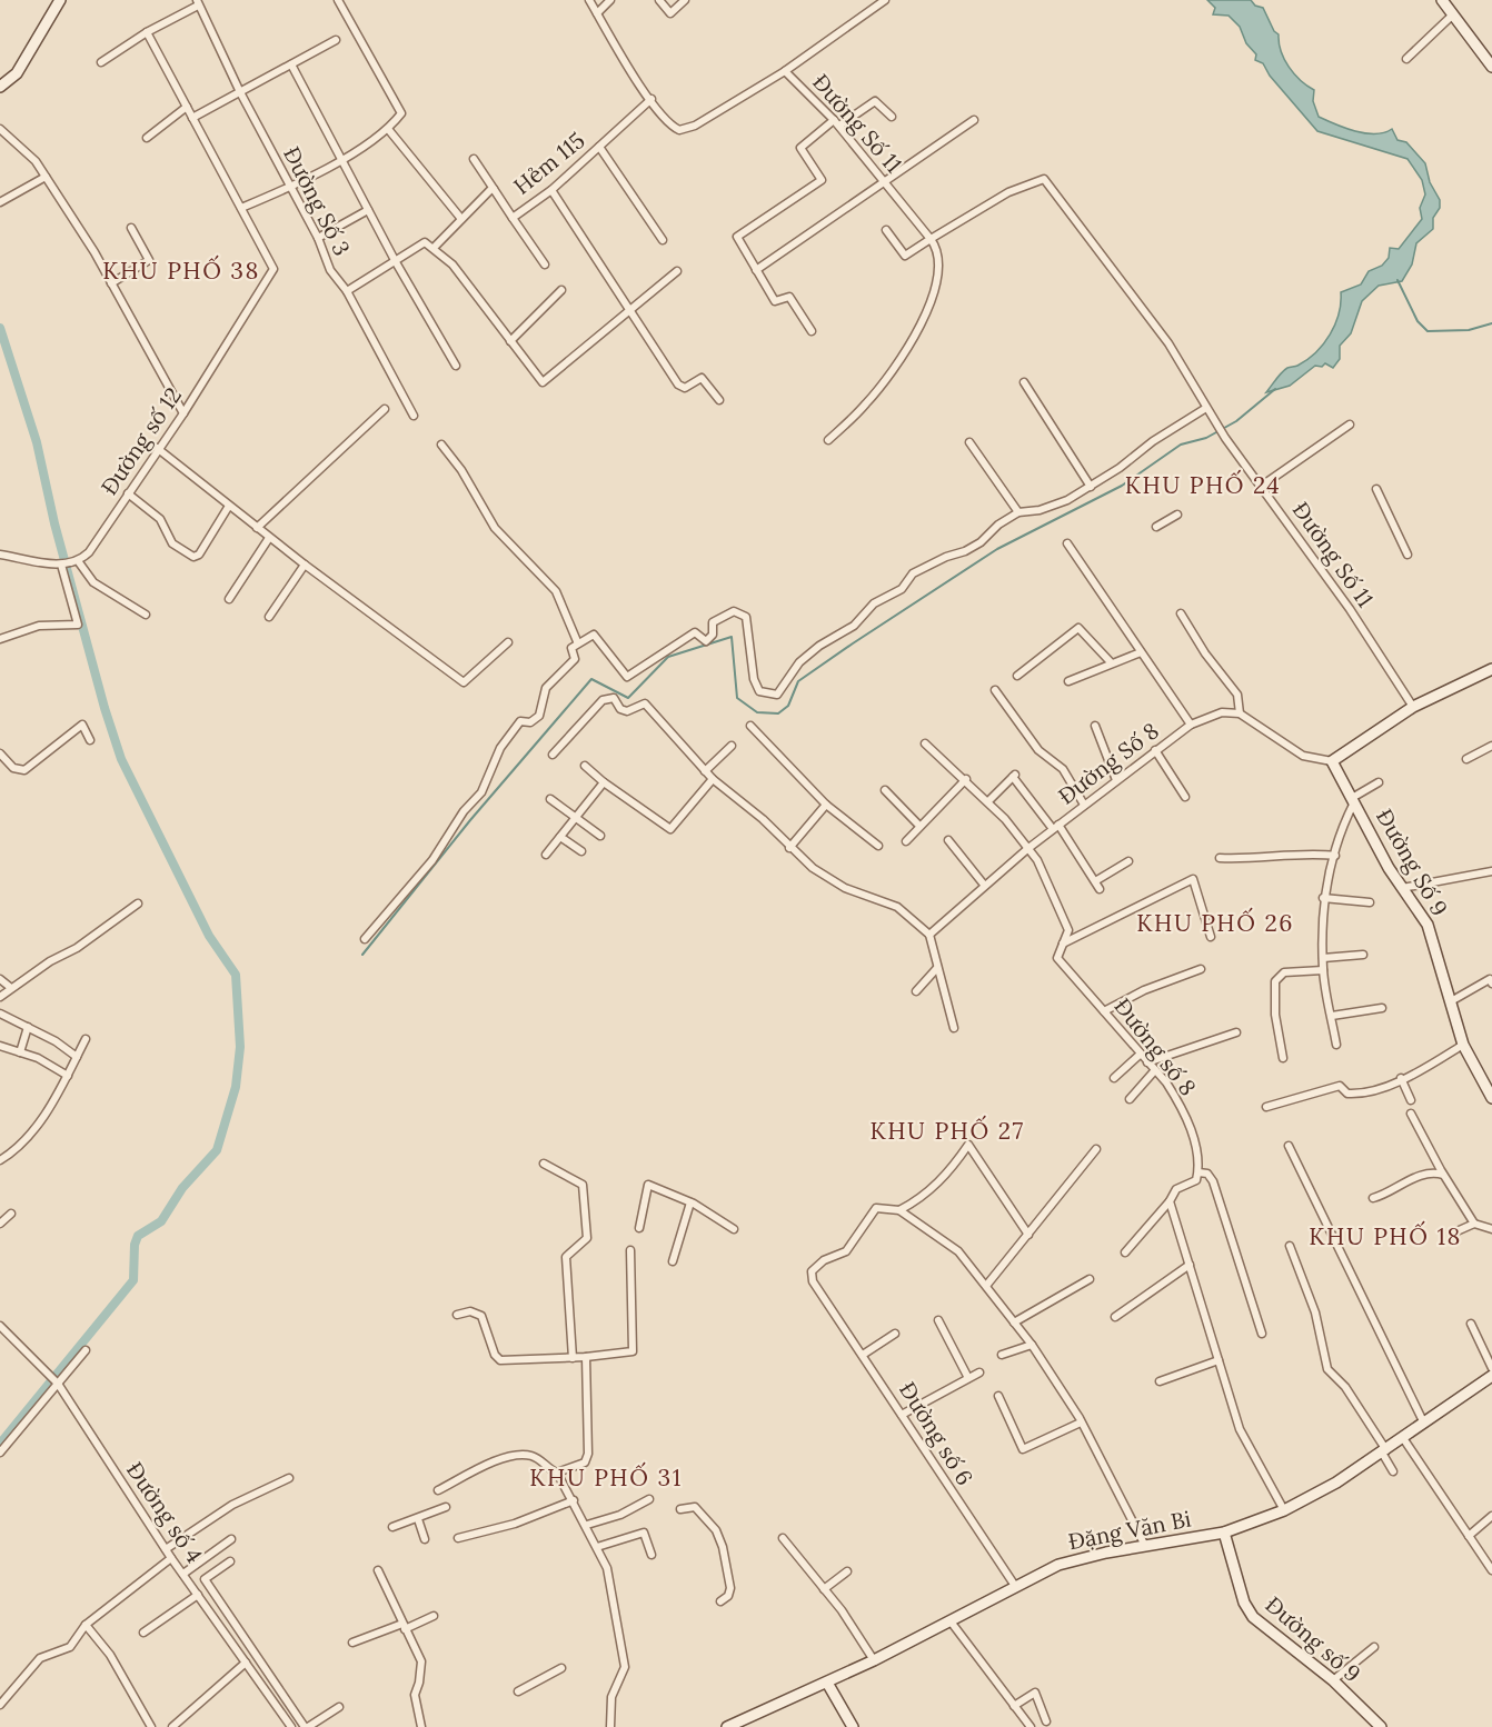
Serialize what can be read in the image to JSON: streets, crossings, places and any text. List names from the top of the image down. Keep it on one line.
{"streets":{"street":["Đường Số 11","Hẻm 115","Đường Số 3","Đường số 12","Đường Số 8","Đường Số 9","Đường số 8","Đường số 6","Đường số 4","Đặng Văn Bi","Đường số 9"]},"crossings":[["Đường Số 11","Hẻm 115"],["Đường Số 8","Đường số 8"],["Đường số 6","Đặng Văn Bi"],["Đặng Văn Bi","Đường số 9"]],"districts":["KHU PHỐ 38","KHU PHỐ 24","KHU PHỐ 26","KHU PHỐ 27","KHU PHỐ 18","KHU PHỐ 31"]}
